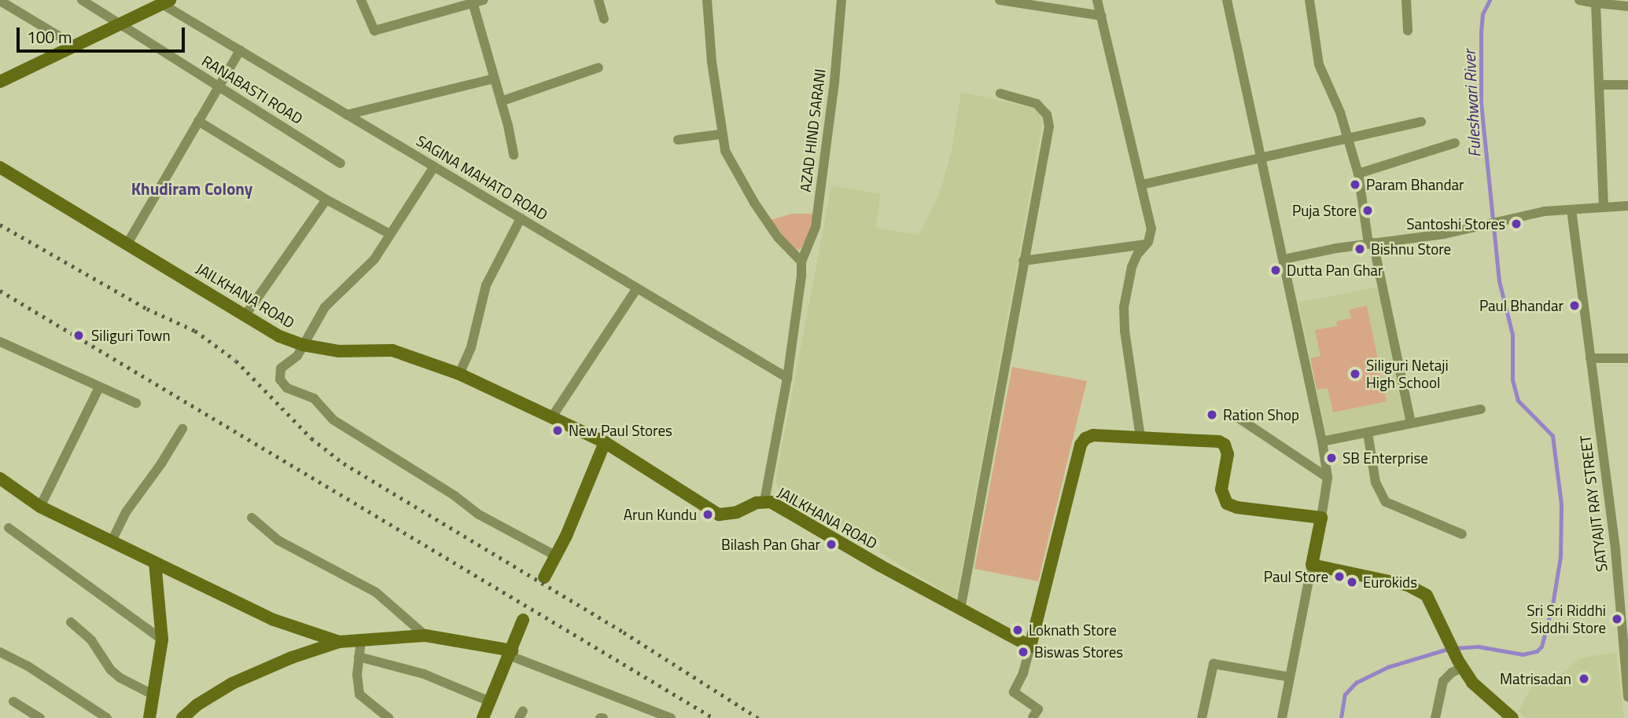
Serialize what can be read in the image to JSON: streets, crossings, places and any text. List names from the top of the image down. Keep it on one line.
{"streets":{"street":["RANABASTI ROAD","AZAD HIND SARANI","SAGINA MAHATO ROAD","JAILKHANA ROAD","SATYAJIT RAY STREET"]},"crossings":[["AZAD HIND SARANI","SAGINA MAHATO ROAD"],["AZAD HIND SARANI","JAILKHANA ROAD"]],"districts":["Khudiram Colony"],"water":["Fuleshwari River"],"places":["Param Bhandar","Puja Store","Santoshi Stores","Bishnu Store","Dutta Pan Ghar","Paul Bhandar","Siliguri Town","Siliguri Netaji High School","Ration Shop","New Paul Stores","SB Enterprise","Arun Kundu","Bilash Pan Ghar","Paul Store","Eurokids","Sri Sri Riddhi Siddhi Store","Loknath Store","Biswas Stores","Matrisadan"],"scale_bar":"100 m"}
